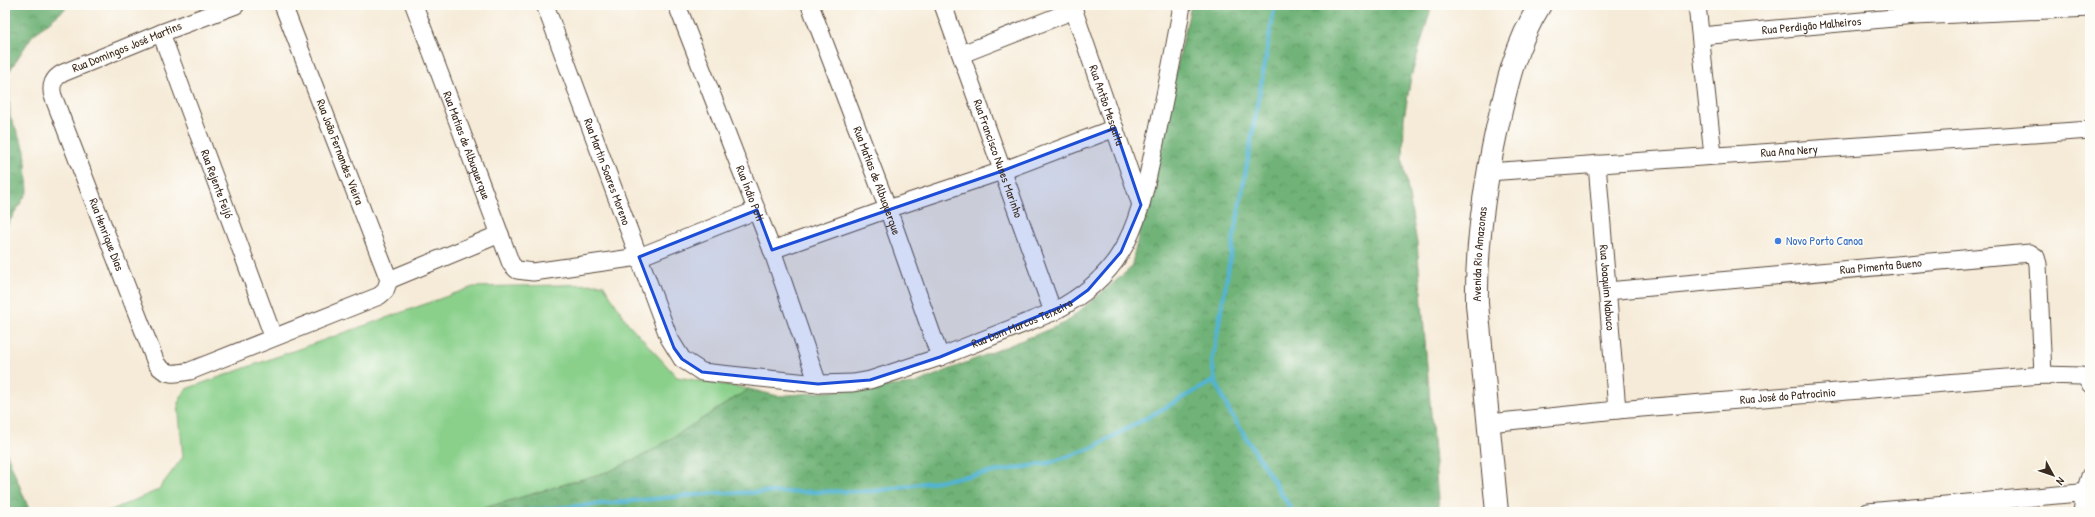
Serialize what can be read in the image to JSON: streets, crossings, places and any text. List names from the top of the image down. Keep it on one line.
{"streets":{"street":["Rua Perdigão Malheiros","Rua Domingos José Martins","Rua Antão Mesquita","Rua Matias de Albuquerque","Rua Ana Nery","Rua João Fernandes Vieira","Rua Francisco Nunes Marinho","Rua Martin Soares Moreno","Rua Rejente Feijó","Rua Índio Poti","Rua Henrique Dias","Avenida Rio Amazonas","Rua Pimenta Bueno","Rua Joaquim Nabuco","Rua Dom Marcos Teixeira","Rua José do Patrocinio"]},"crossings":[["Rua Domingos José Martins","Rua Rejente Feijó"],["Rua Domingos José Martins","Rua Henrique Dias"],["Rua Antão Mesquita","Rua Dom Marcos Teixeira"],["Rua Matias de Albuquerque","Rua Martin Soares Moreno"],["Rua Matias de Albuquerque","Rua Dom Marcos Teixeira"],["Rua Ana Nery","Avenida Rio Amazonas"],["Rua Ana Nery","Rua Joaquim Nabuco"],["Rua Francisco Nunes Marinho","Rua Dom Marcos Teixeira"],["Rua Martin Soares Moreno","Rua Dom Marcos Teixeira"],["Rua Rejente Feijó","Rua Henrique Dias"],["Rua Índio Poti","Rua Dom Marcos Teixeira"],["Avenida Rio Amazonas","Rua José do Patrocinio"],["Rua Pimenta Bueno","Rua Joaquim Nabuco"],["Rua Pimenta Bueno","Rua José do Patrocinio"],["Rua Joaquim Nabuco","Rua José do Patrocinio"]],"places":["Novo Porto Canoa"],"north":"bottom right"}
